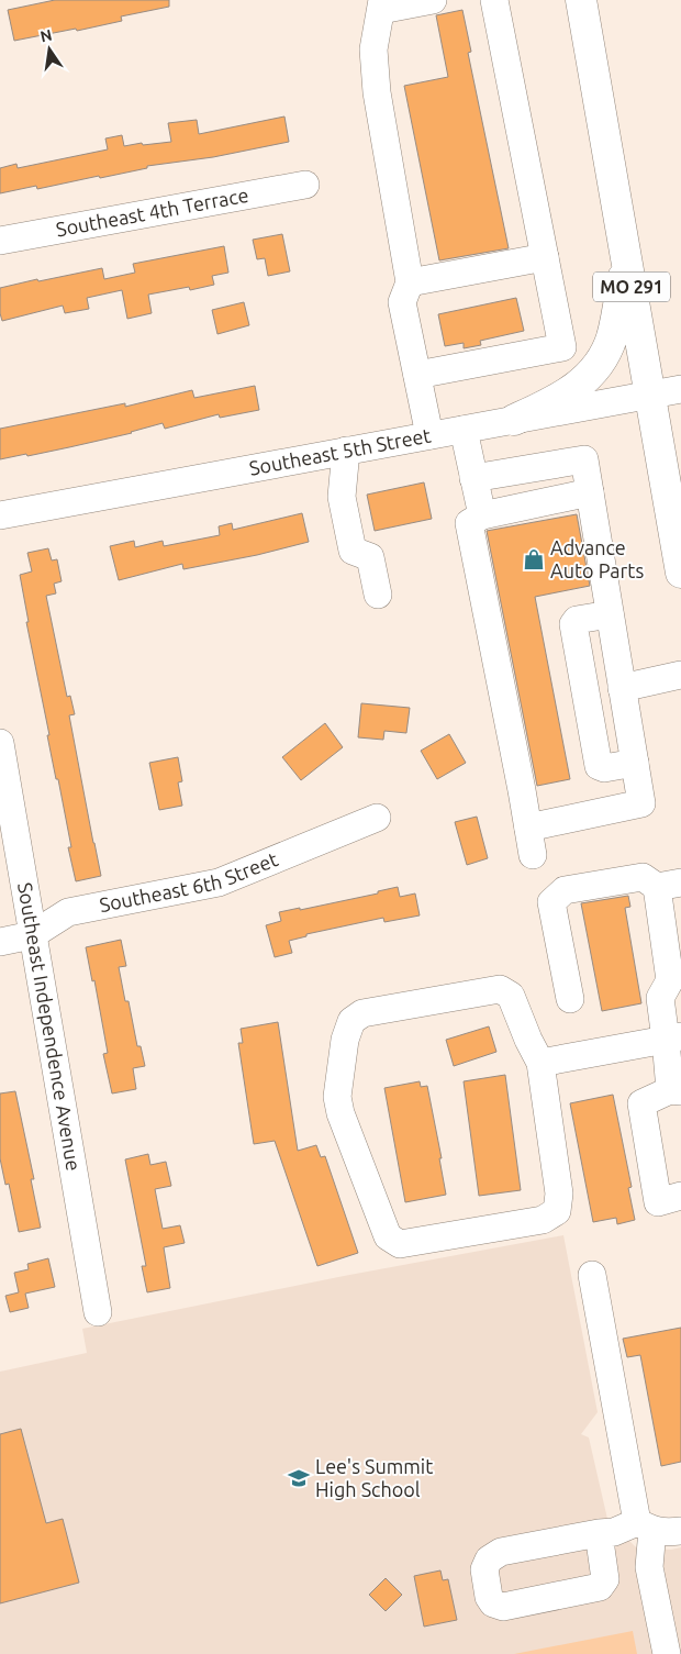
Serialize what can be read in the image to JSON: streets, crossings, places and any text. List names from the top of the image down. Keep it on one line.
{"streets":{"main road":["MO 291"],"street":["Southeast 4th Terrace","Southeast 5th Street","Southeast 6th Street","Southeast Independence Avenue"]},"crossings":[["MO 291","Southeast 5th Street"],["Southeast 6th Street","Southeast Independence Avenue"]],"places":{"shop":["Advance Auto Parts"],"school or university":["Lee's Summit High School"]},"north":"top"}
